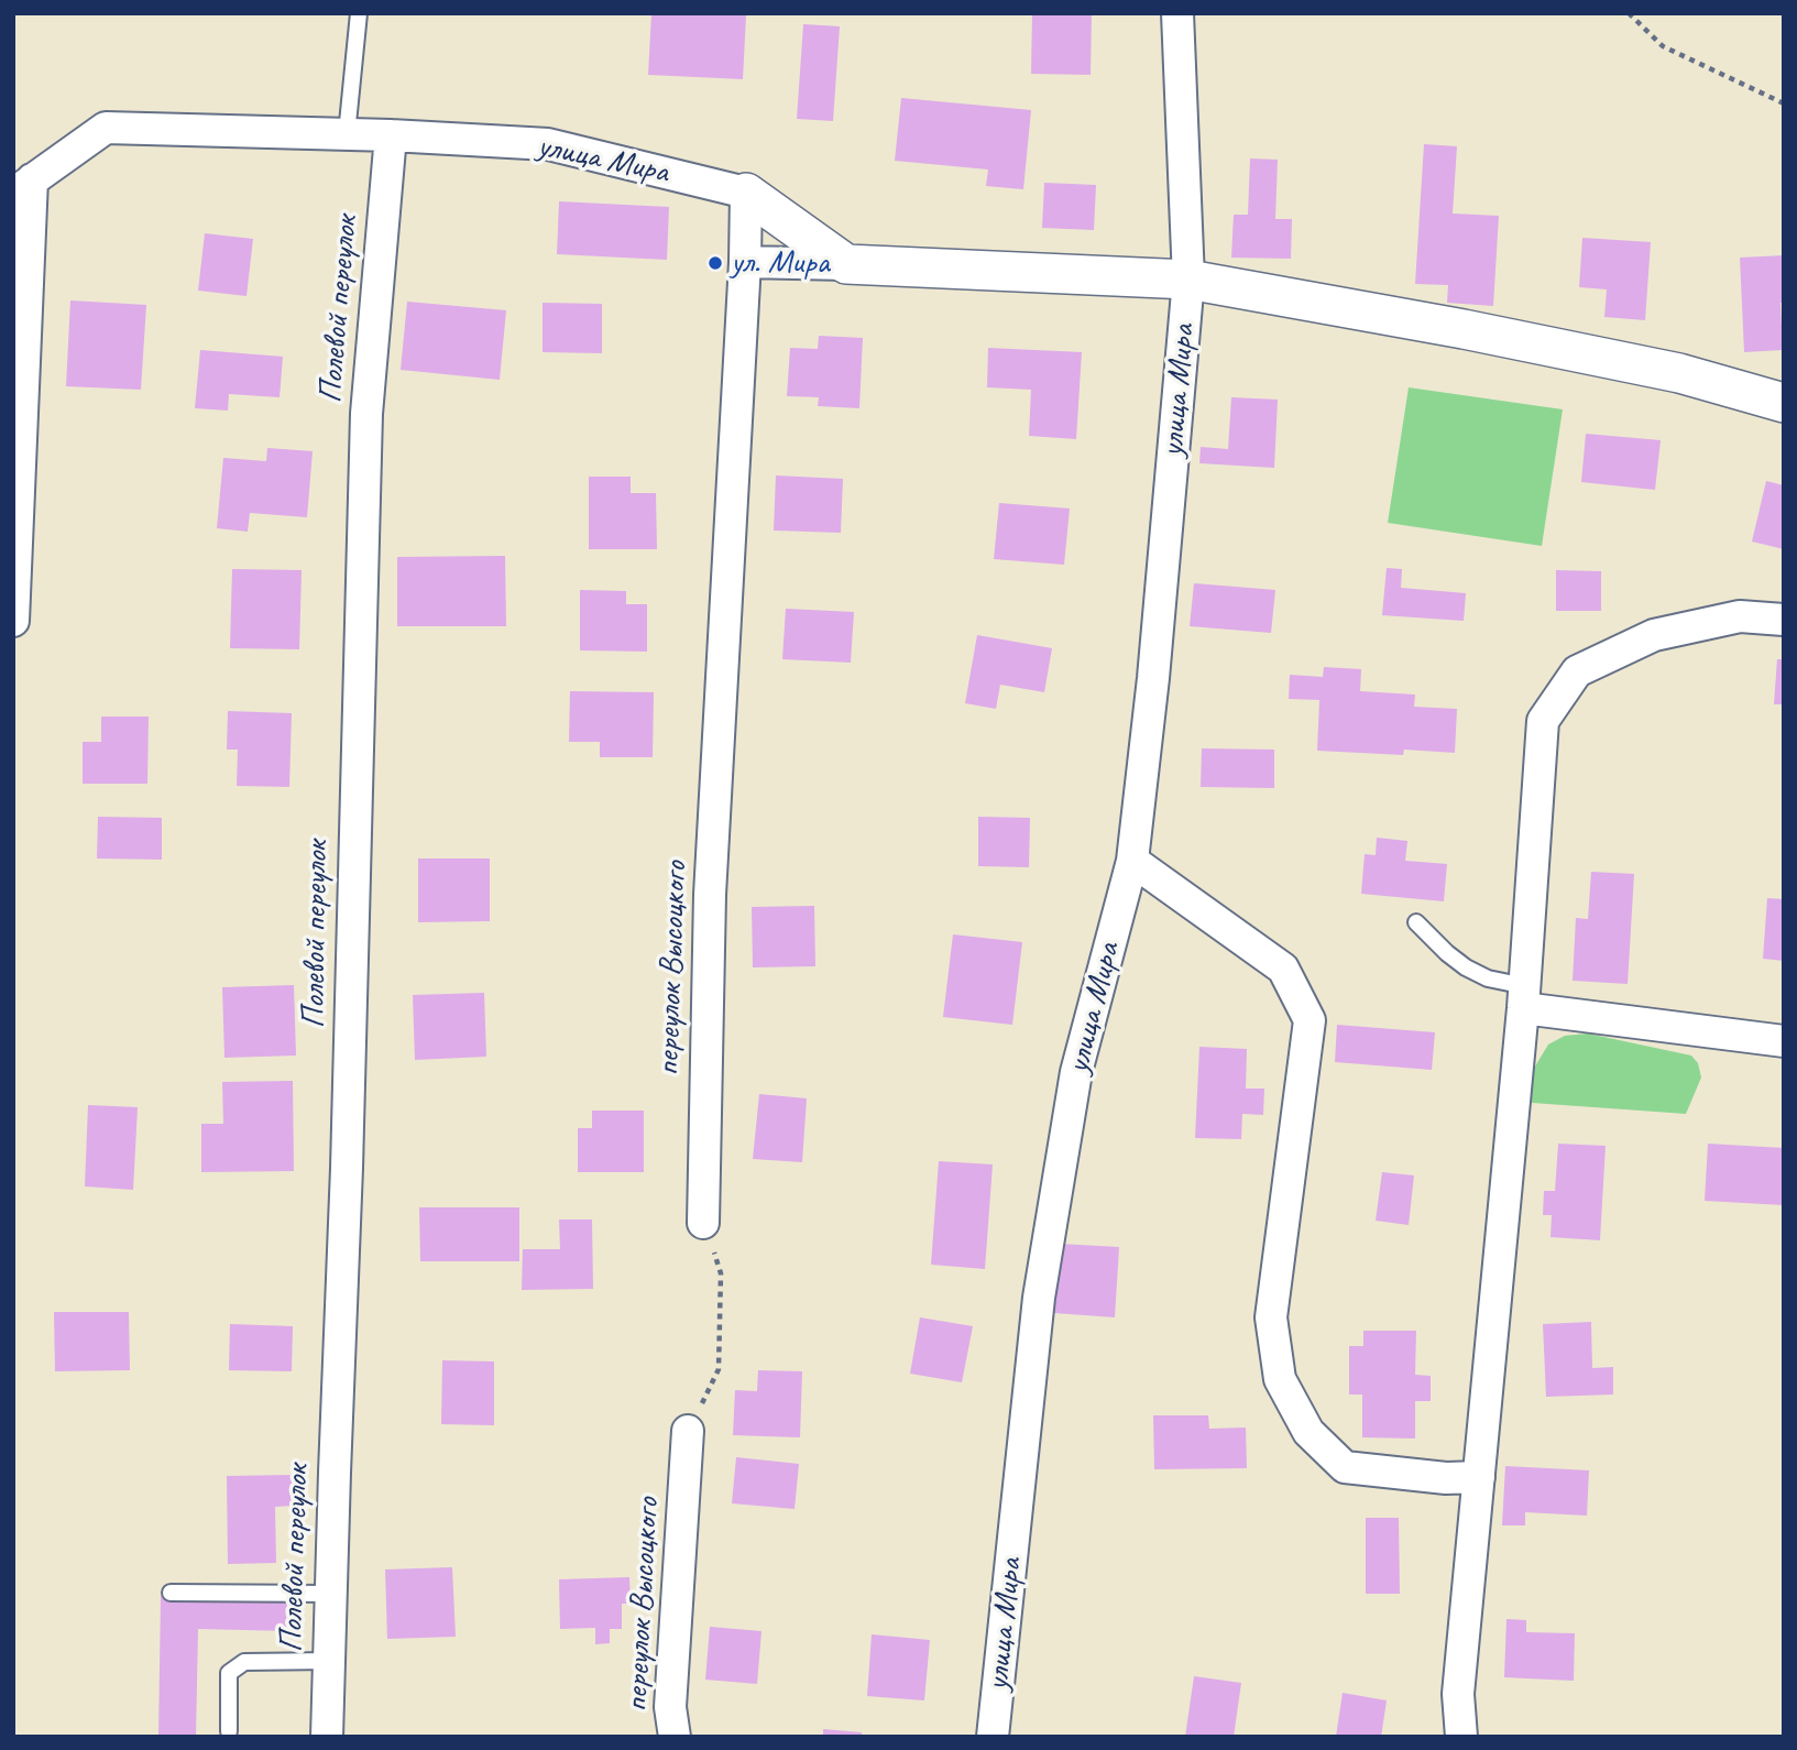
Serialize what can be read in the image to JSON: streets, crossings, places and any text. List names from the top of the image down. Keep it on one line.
{"streets":{"street":["улица Мира","Полевой переулок","переулок Высоцкого"]},"crossings":[["улица Мира","Полевой переулок"],["улица Мира","переулок Высоцкого"]],"places":["ул. Мира"]}
